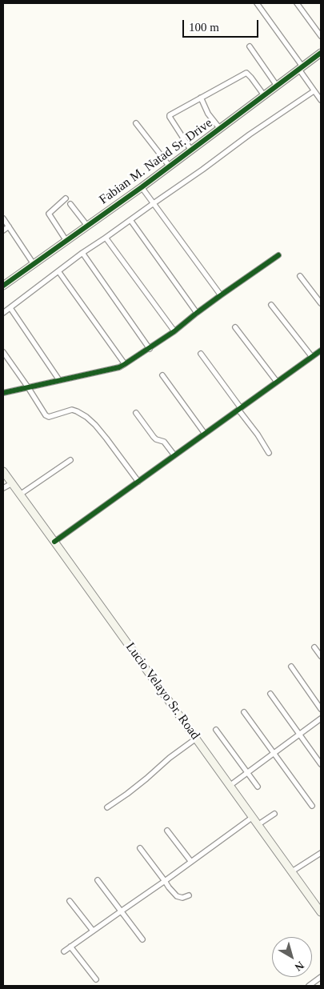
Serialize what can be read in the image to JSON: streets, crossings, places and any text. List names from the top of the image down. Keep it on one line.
{"streets":{"main road":["Fabian M. Natad Sr. Drive","Lucio Velayo Sr. Road"]},"scale_bar":"100 m","north":"bottom right"}
